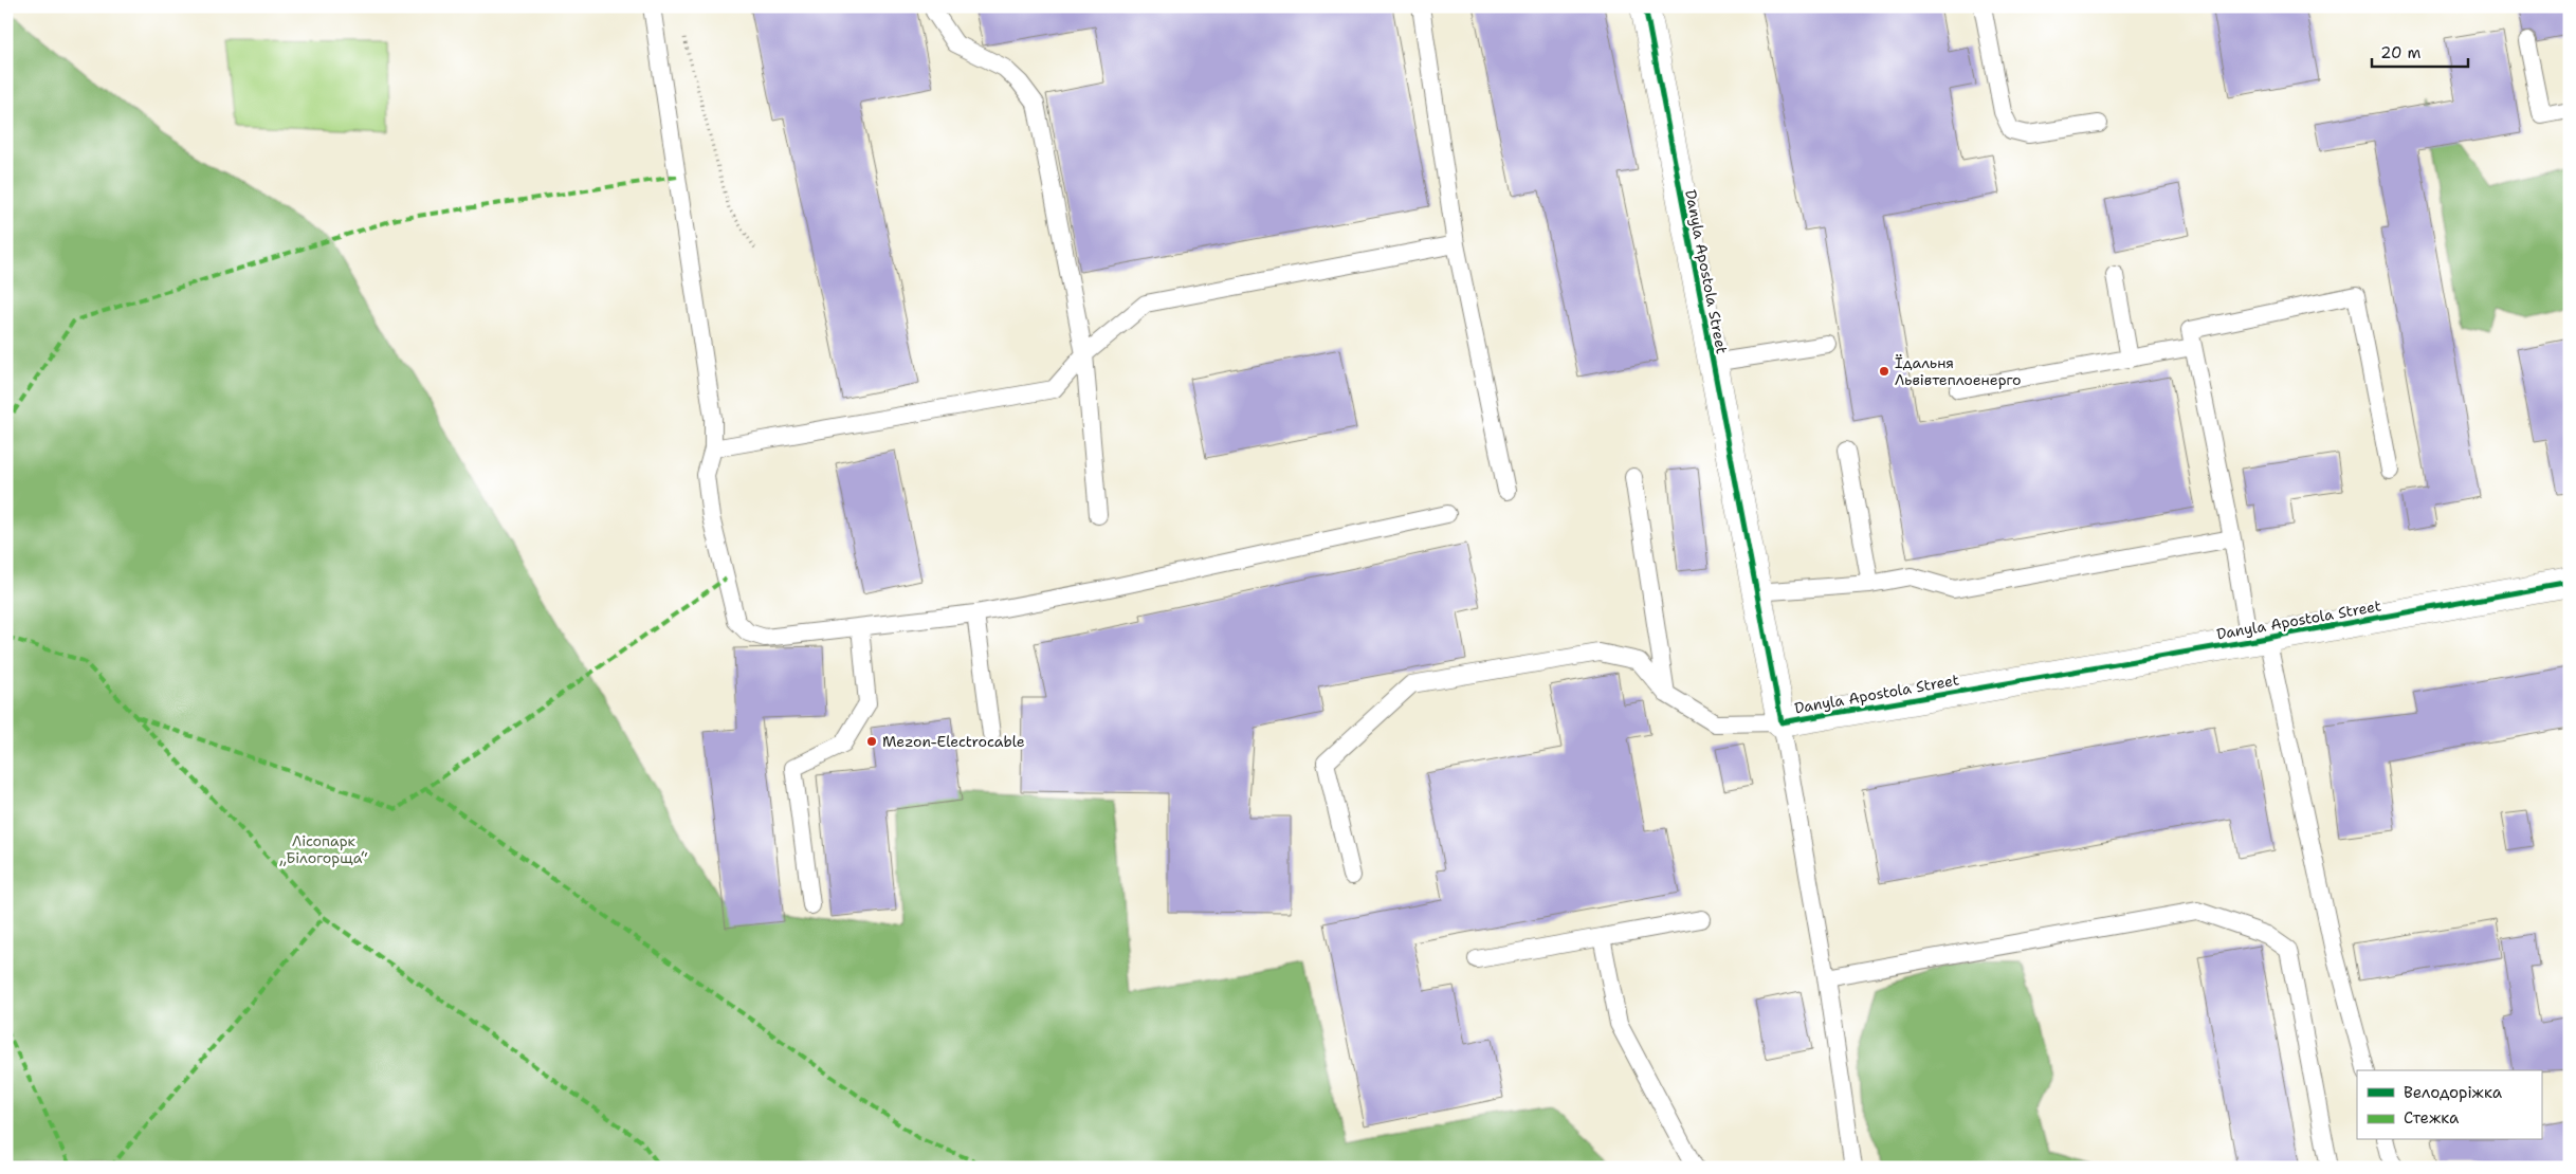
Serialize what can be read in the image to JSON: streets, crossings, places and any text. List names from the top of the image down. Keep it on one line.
{"streets":{"street":["Danyla Apostola Street"]},"parks":["Лісопарк „Білогорща“"],"places":["Їдальня Львівтеплоенерго","Mezon-Electrocable"],"legend":["Велодоріжка","Стежка"],"scale_bar":"20 m"}
